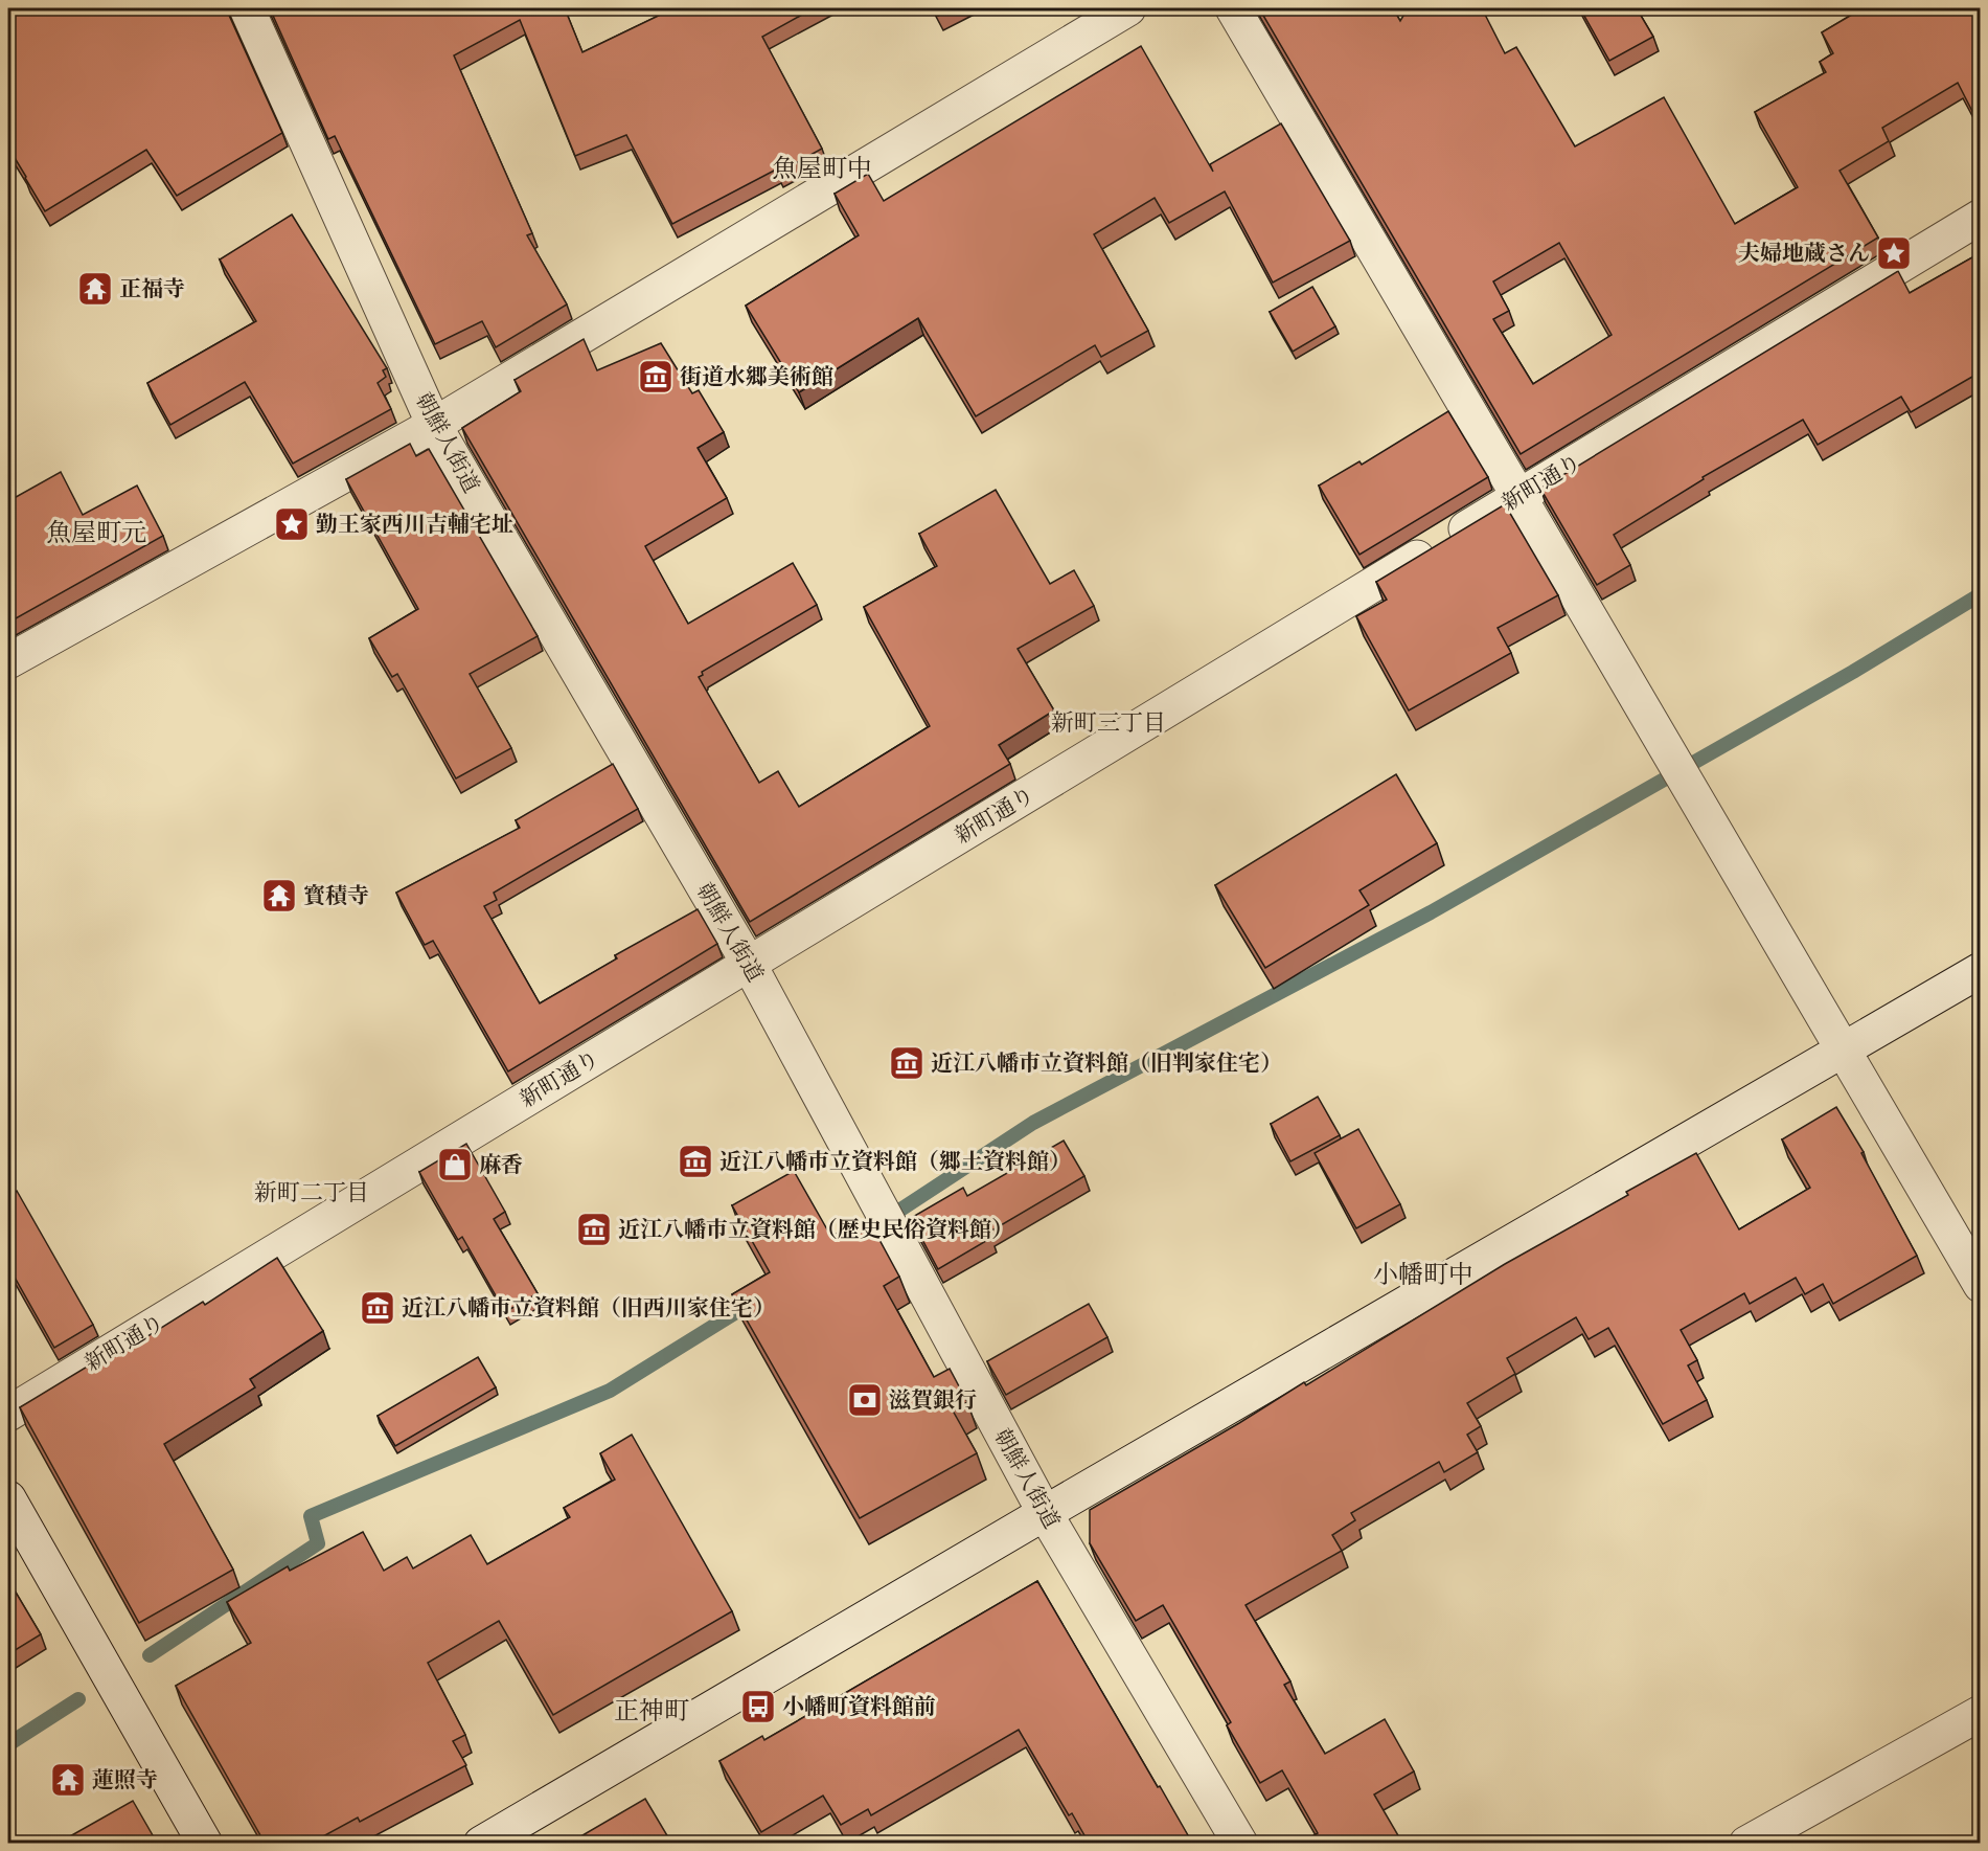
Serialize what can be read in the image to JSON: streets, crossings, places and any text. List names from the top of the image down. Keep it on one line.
{"streets":{"street":["朝鮮人街道","新町通り"]},"crossings":[["朝鮮人街道","新町通り"]],"districts":["魚屋町中","魚屋町元","新町三丁目","新町二丁目","小幡町中","正神町"],"places":{"place":["夫婦地蔵さん","勤王家西川吉輔宅址"],"temple":["正福寺","寳積寺","蓮照寺"],"museum":["街道水郷美術館","近江八幡市立資料館（旧判家住宅）","近江八幡市立資料館（郷土資料館）","近江八幡市立資料館（歴史民俗資料館）","近江八幡市立資料館（旧西川家住宅）"],"shop":["麻香"],"bank":["滋賀銀行"],"bus stop":["小幡町資料館前"]}}
